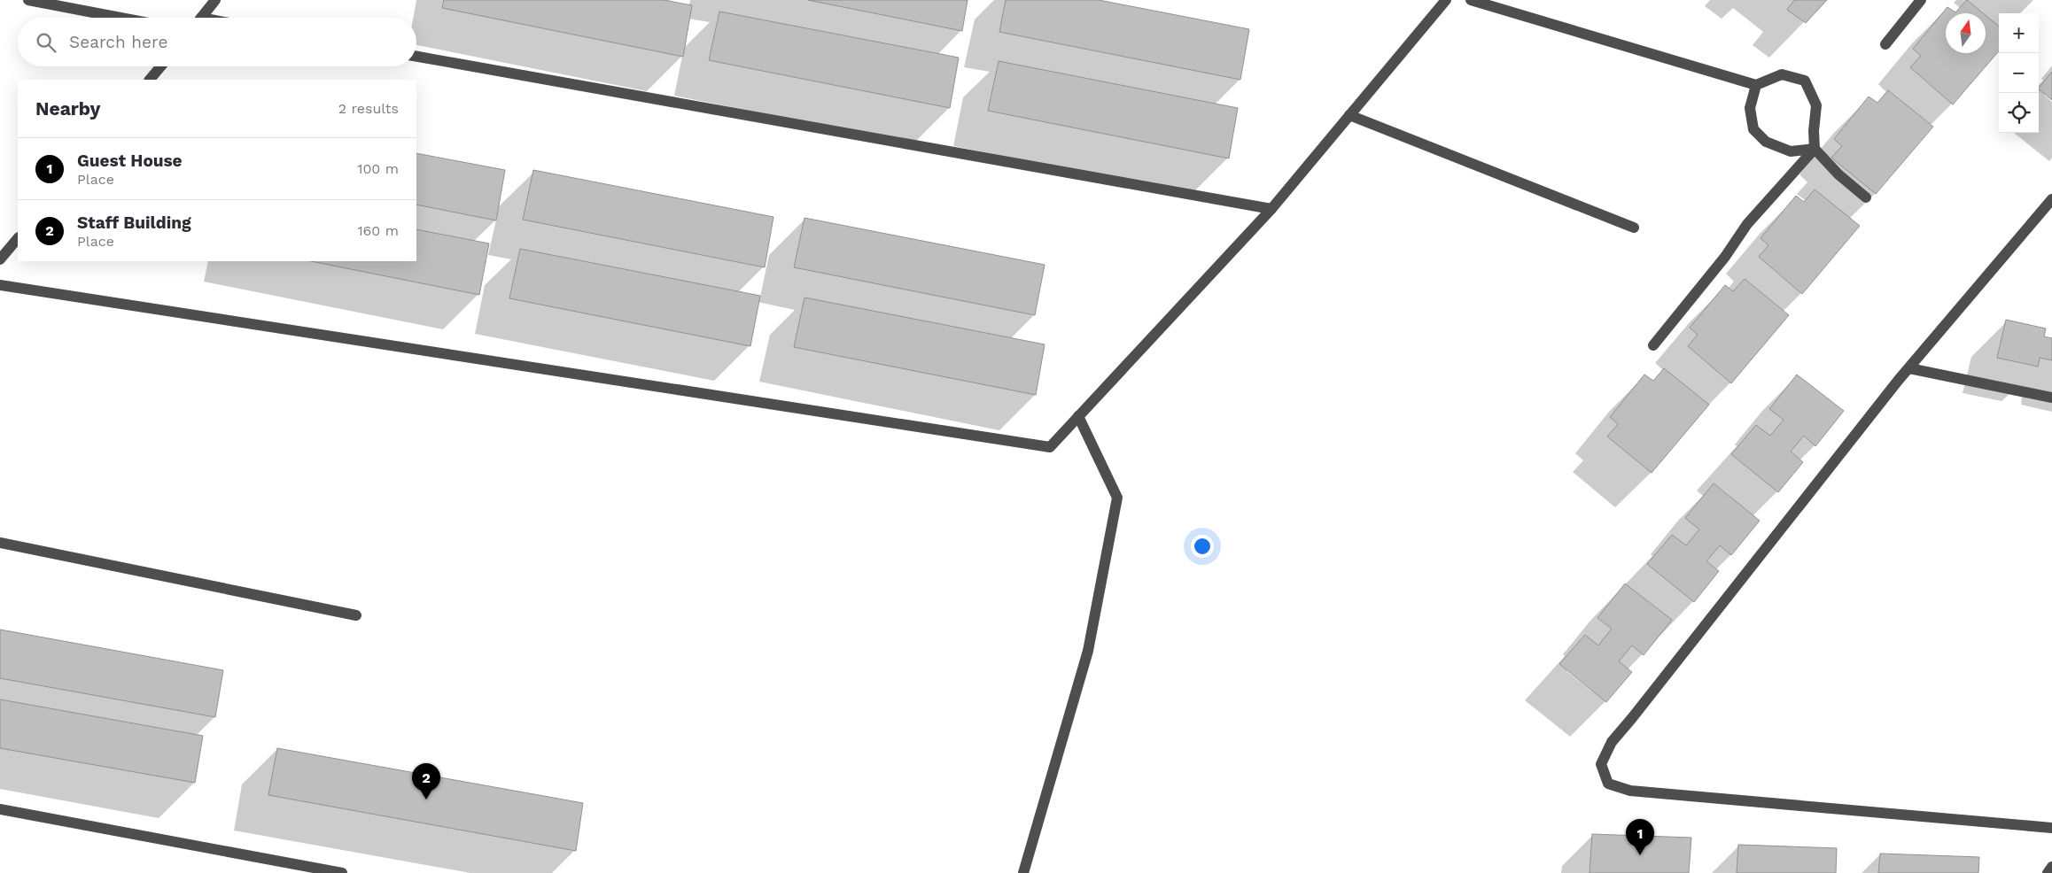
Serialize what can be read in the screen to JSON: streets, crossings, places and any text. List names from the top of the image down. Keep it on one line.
{"north":"top","page":{"map_buttons":["+","−"],"search":"Search here","heading":["Nearby","2 results"],"list":[{"mark":"1","name":"Guest House","note":"Place","value":"100 m"},{"mark":"2","name":"Staff Building","note":"Place","value":"160 m"}],"pins":["2","1"]}}
